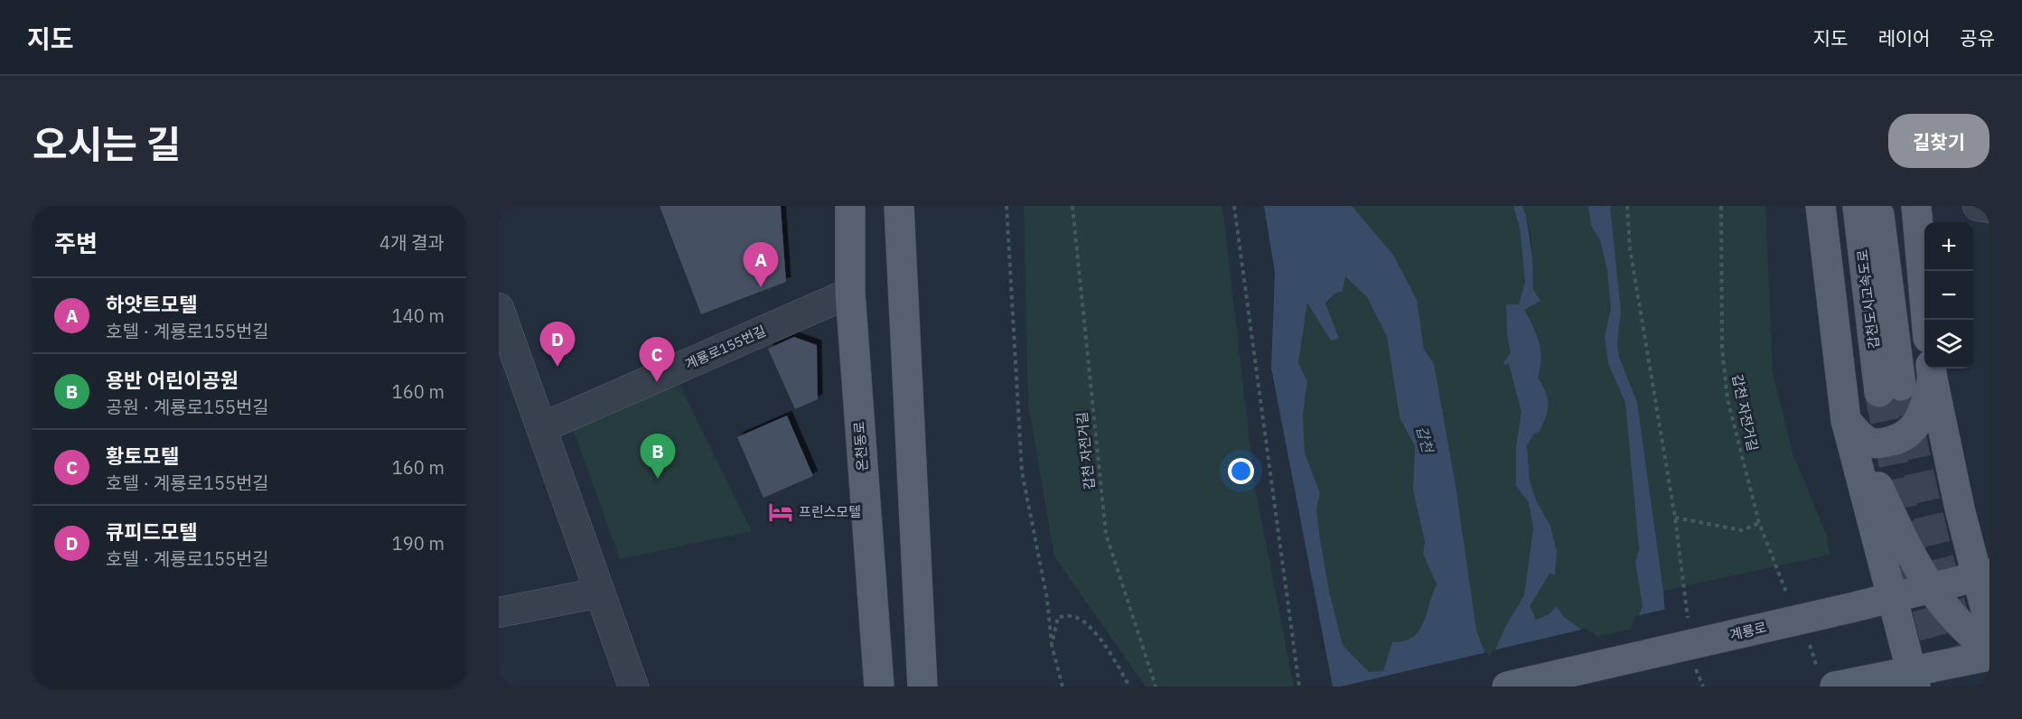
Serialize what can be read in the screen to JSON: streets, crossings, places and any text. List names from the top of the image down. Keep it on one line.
{"streets":{"main road":["갑천도시고속도로","온천동로","계룡로"],"street":["계룡로155번길"],"path":["갑천 자전거길"]},"crossings":[["계룡로155번길","온천동로"]],"water":["갑천"],"places":{"hotel":["프린스모텔"]},"page":{"header":"지도","nav":["지도","레이어","공유"],"title":"오시는 길","buttons":"길찾기","heading":["주변","4개 결과"],"map_buttons":["+","−"],"pins":["A","D","C","B"],"list":[{"mark":"A","name":"하얏트모텔","note":"호텔 · 계룡로155번길","value":"140 m"},{"mark":"B","name":"용반 어린이공원","note":"공원 · 계룡로155번길","value":"160 m"},{"mark":"C","name":"황토모텔","note":"호텔 · 계룡로155번길","value":"160 m"},{"mark":"D","name":"큐피드모텔","note":"호텔 · 계룡로155번길","value":"190 m"}]}}
